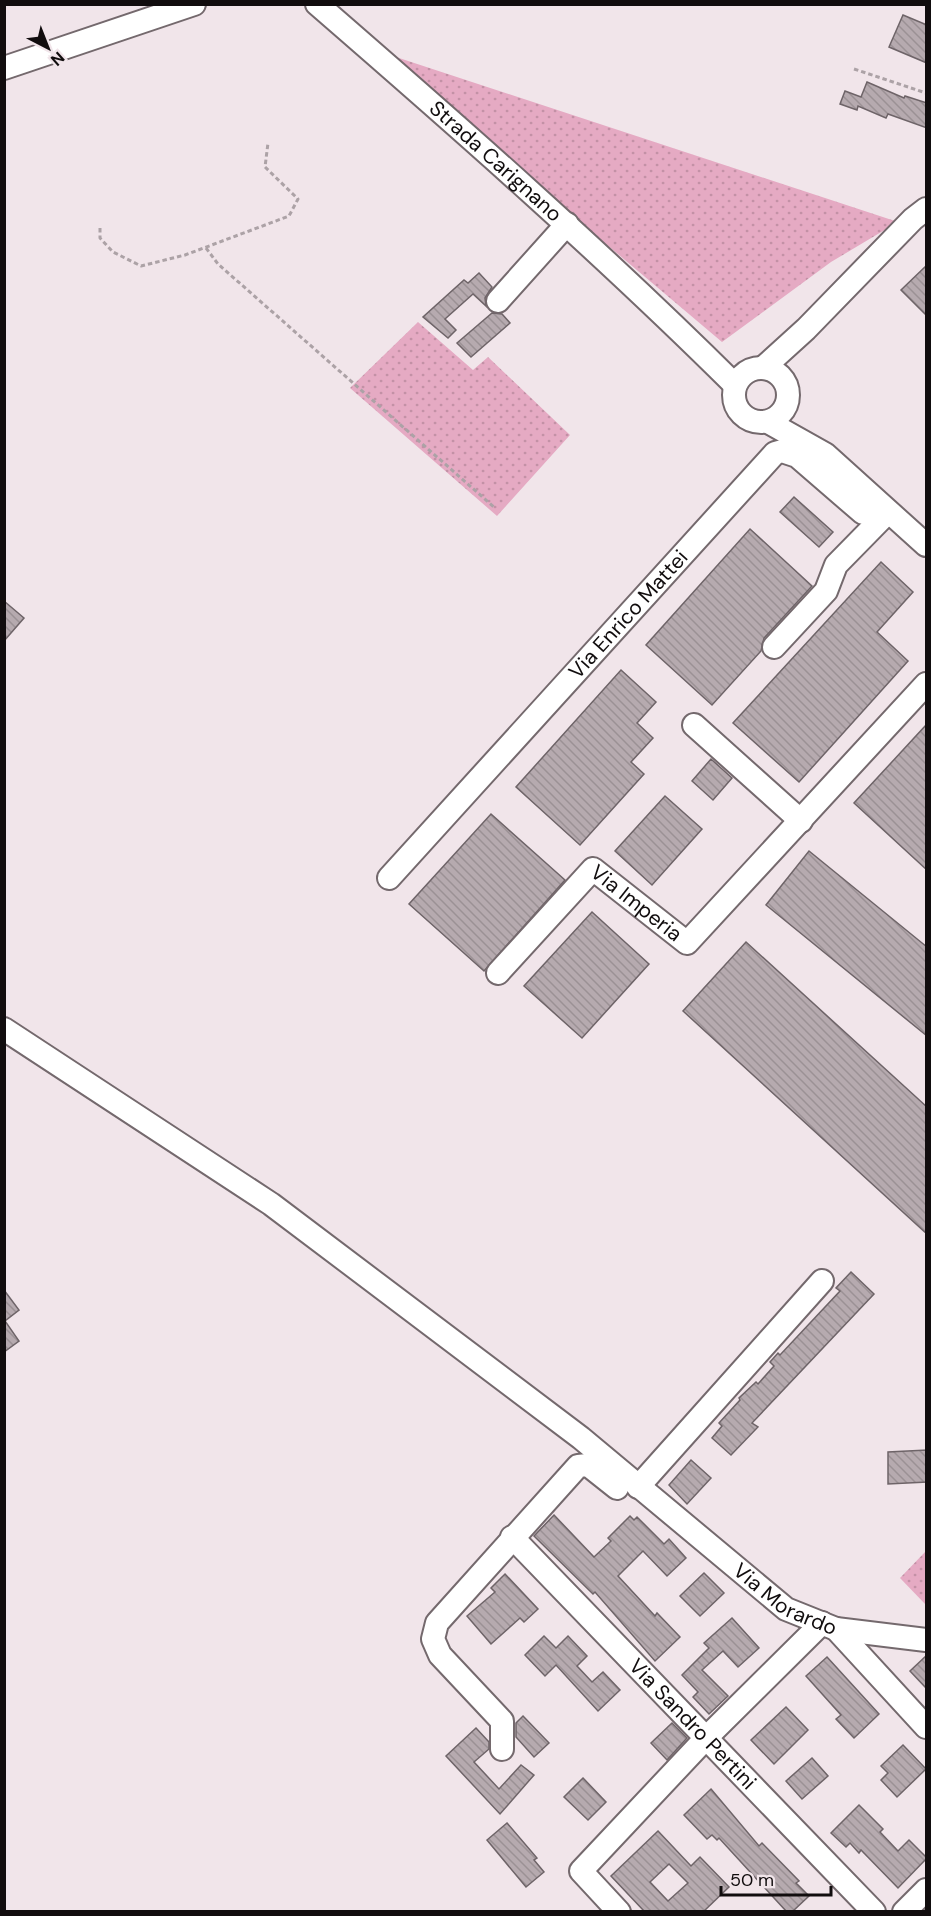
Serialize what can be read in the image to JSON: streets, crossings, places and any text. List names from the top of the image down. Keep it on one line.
{"streets":{"street":["Strada Carignano","Via Enrico Mattei","Via Imperia","Via Morardo","Via Sandro Pertini"]},"crossings":[["Via Morardo","Via Sandro Pertini"]],"scale_bar":"50 m","north":"bottom right"}
